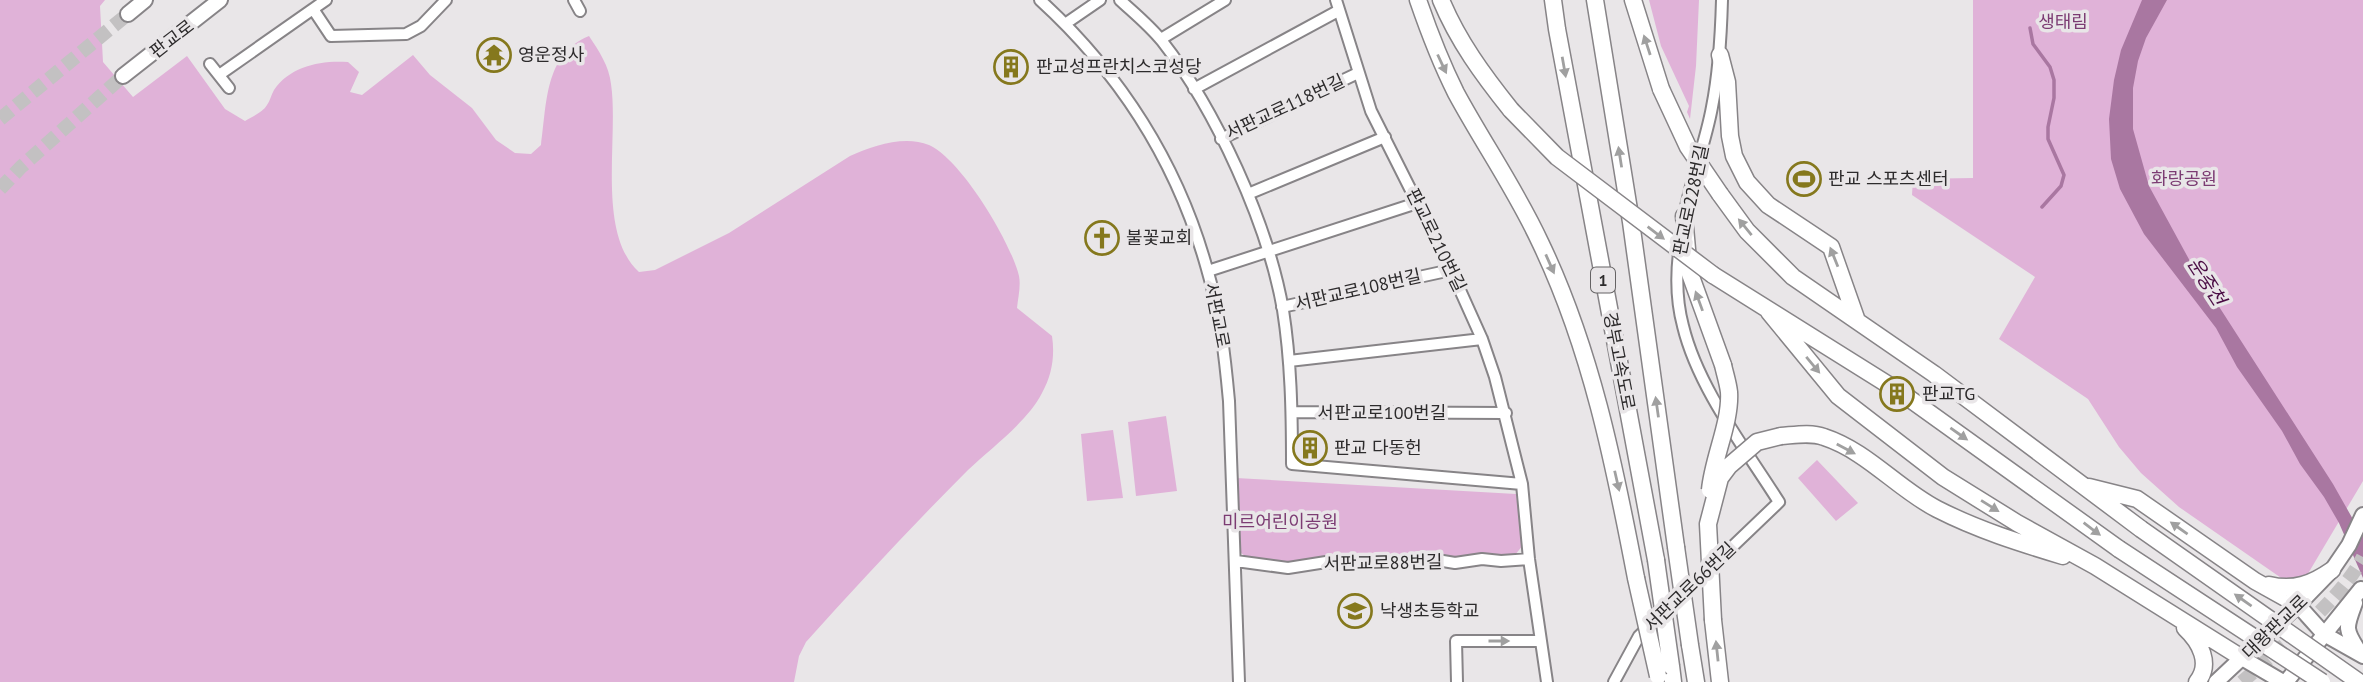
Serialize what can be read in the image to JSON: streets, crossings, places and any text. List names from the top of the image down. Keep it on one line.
{"streets":{"highway":["1","경부고속도로"],"main road":["판교로","대왕판교로"],"street":["서판교로118번길","판교로228번길","판교로210번길","서판교로108번길","서판교로","서판교로100번길","서판교로88번길","서판교로66번길"]},"crossings":[["서판교로118번길","판교로210번길"],["서판교로118번길","서판교로108번길"],["판교로228번길","서판교로66번길"],["판교로210번길","서판교로108번길"],["판교로210번길","서판교로100번길"],["판교로210번길","서판교로88번길"],["서판교로108번길","서판교로100번길"],["서판교로","서판교로88번길"]],"water":["운중천"],"parks":["생태림","화랑공원","미르어린이공원"],"places":{"temple":["영운정사"],"building":["판교성프란치스코성당","판교TG","판교 다동헌"],"sports":["판교 스포츠센터"],"church":["불꽃교회"],"school or university":["낙생초등학교"]}}
